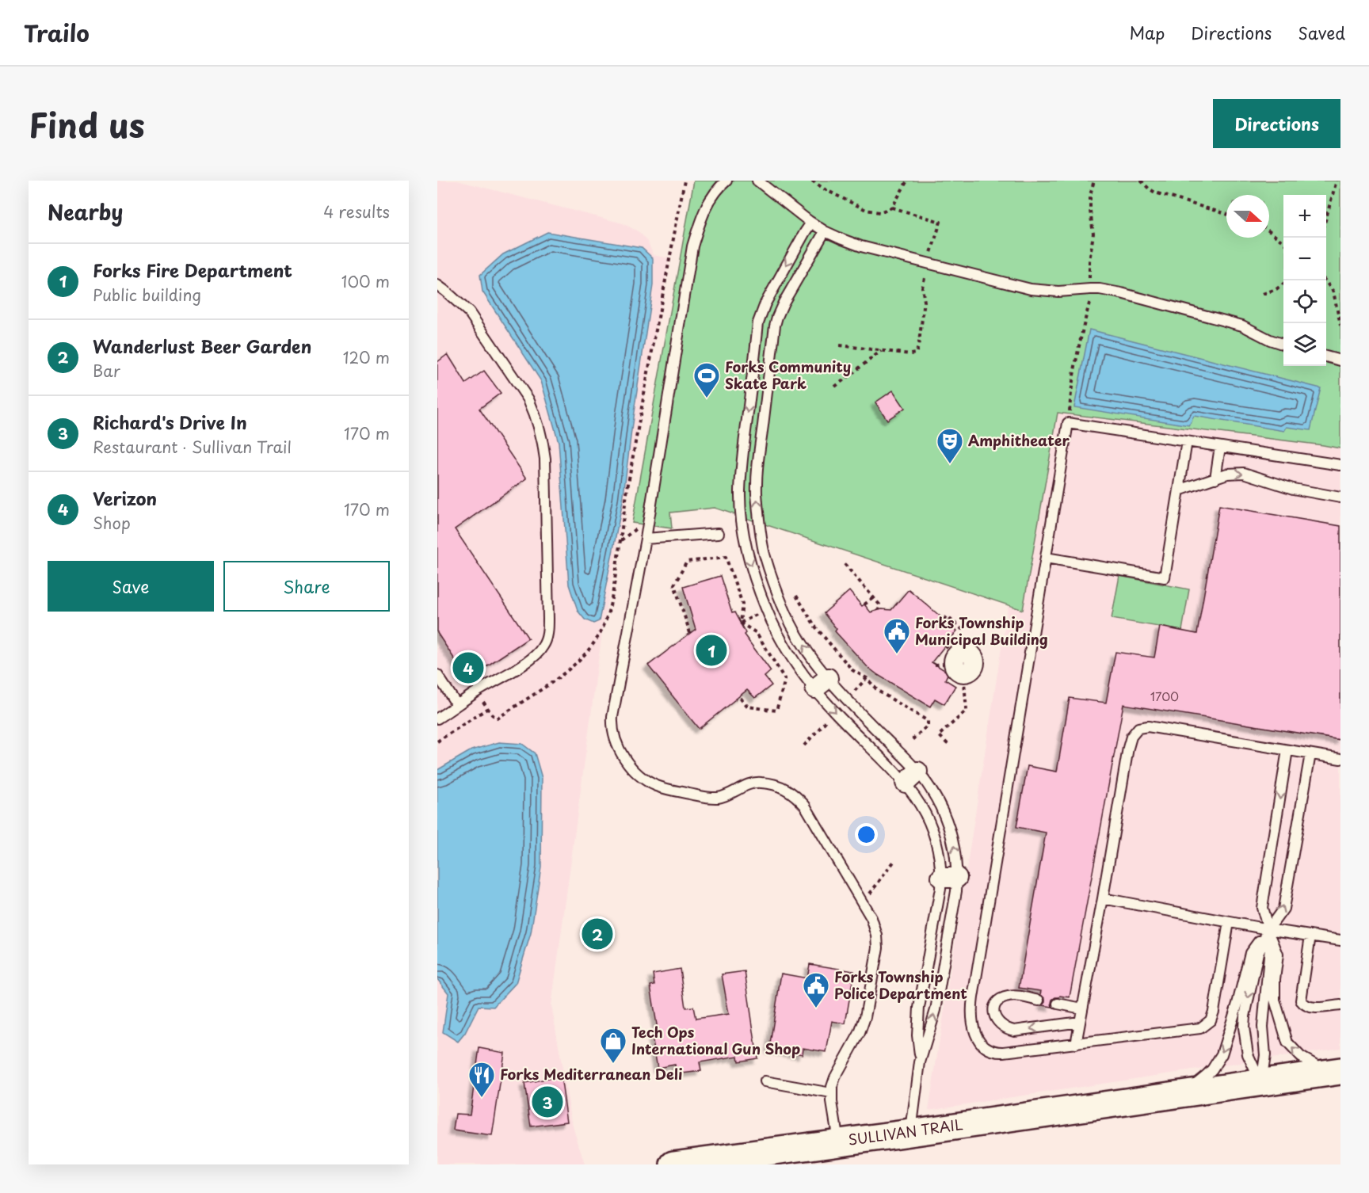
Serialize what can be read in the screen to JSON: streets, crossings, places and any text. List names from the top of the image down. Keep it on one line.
{"streets":{"main road":["SULLIVAN TRAIL"]},"places":{"sports":["Forks Community Skate Park"],"theatre":["Amphitheater"],"public building":["Forks Township Municipal Building","Forks Township Police Department"],"shop":["Tech Ops International Gun Shop"],"restaurant":["Forks Mediterranean Deli"]},"house_numbers":["1700"],"north":"right","page":{"header":"Trailo","nav":["Map","Directions","Saved"],"title":"Find us","buttons":["Directions",["Save","Share"]],"heading":["Nearby","4 results"],"map_buttons":["+","−"],"list":[{"mark":"1","name":"Forks Fire Department","note":"Public building","value":"100 m"},{"mark":"2","name":"Wanderlust Beer Garden","note":"Bar","value":"120 m"},{"mark":"3","name":"Richard's Drive In","note":"Restaurant · Sullivan Trail","value":"170 m"},{"mark":"4","name":"Verizon","note":"Shop","value":"170 m"}],"pins":["1","4","2","3"]}}
